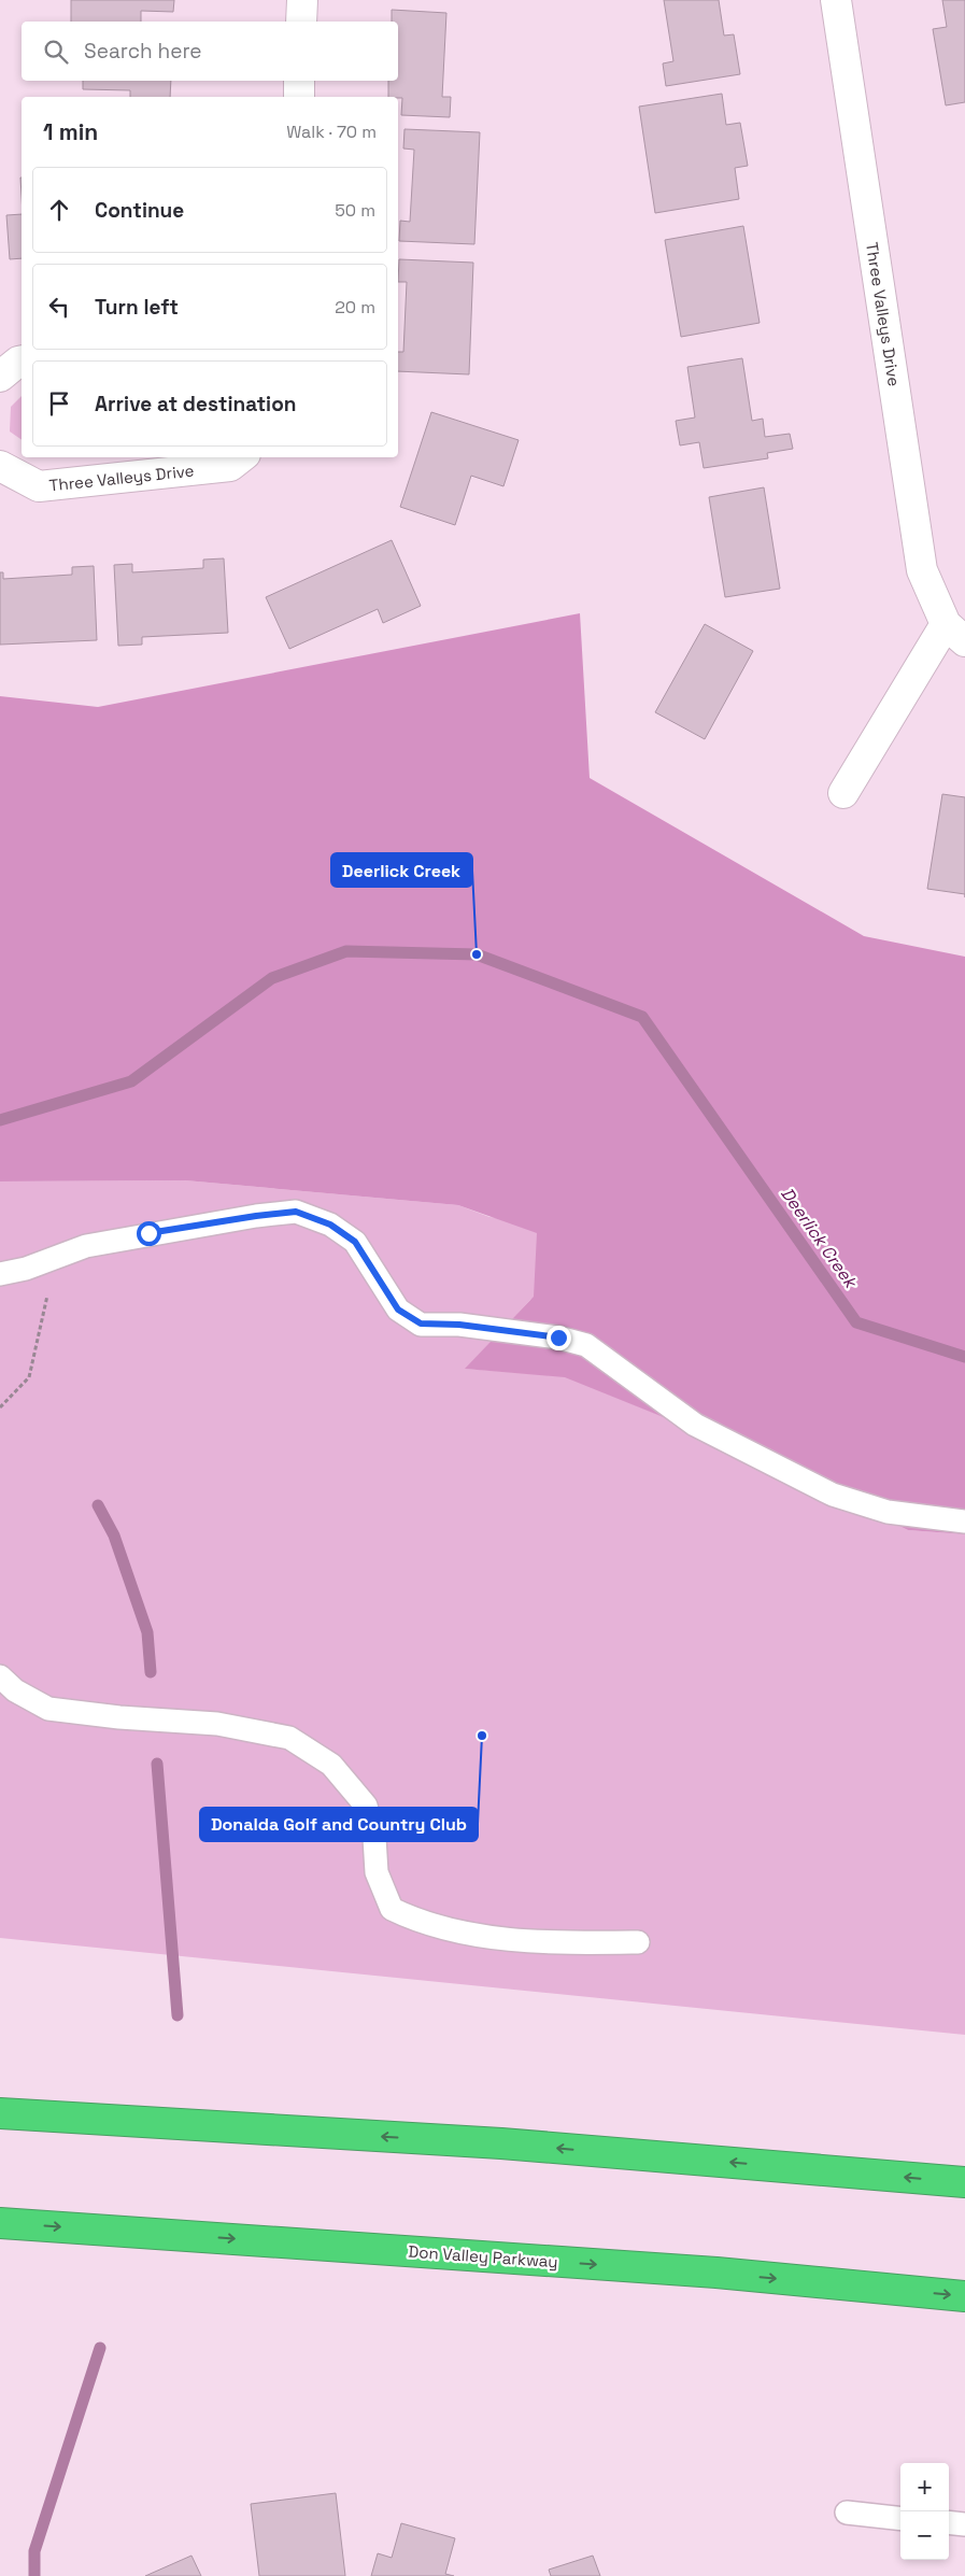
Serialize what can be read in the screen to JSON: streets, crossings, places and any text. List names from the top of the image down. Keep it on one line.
{"streets":{"highway":["Don Valley Parkway"],"street":["Three Valleys Drive"]},"water":["Deerlick Creek"],"places":["Deerlick Creek","Donalda Golf and Country Club"],"page":{"search":"Search here","heading":["1 min","Walk · 70 m"],"list":[["Continue","50 m"],["Turn left","20 m"],"Arrive at destination"],"map_buttons":["+","−"]}}
